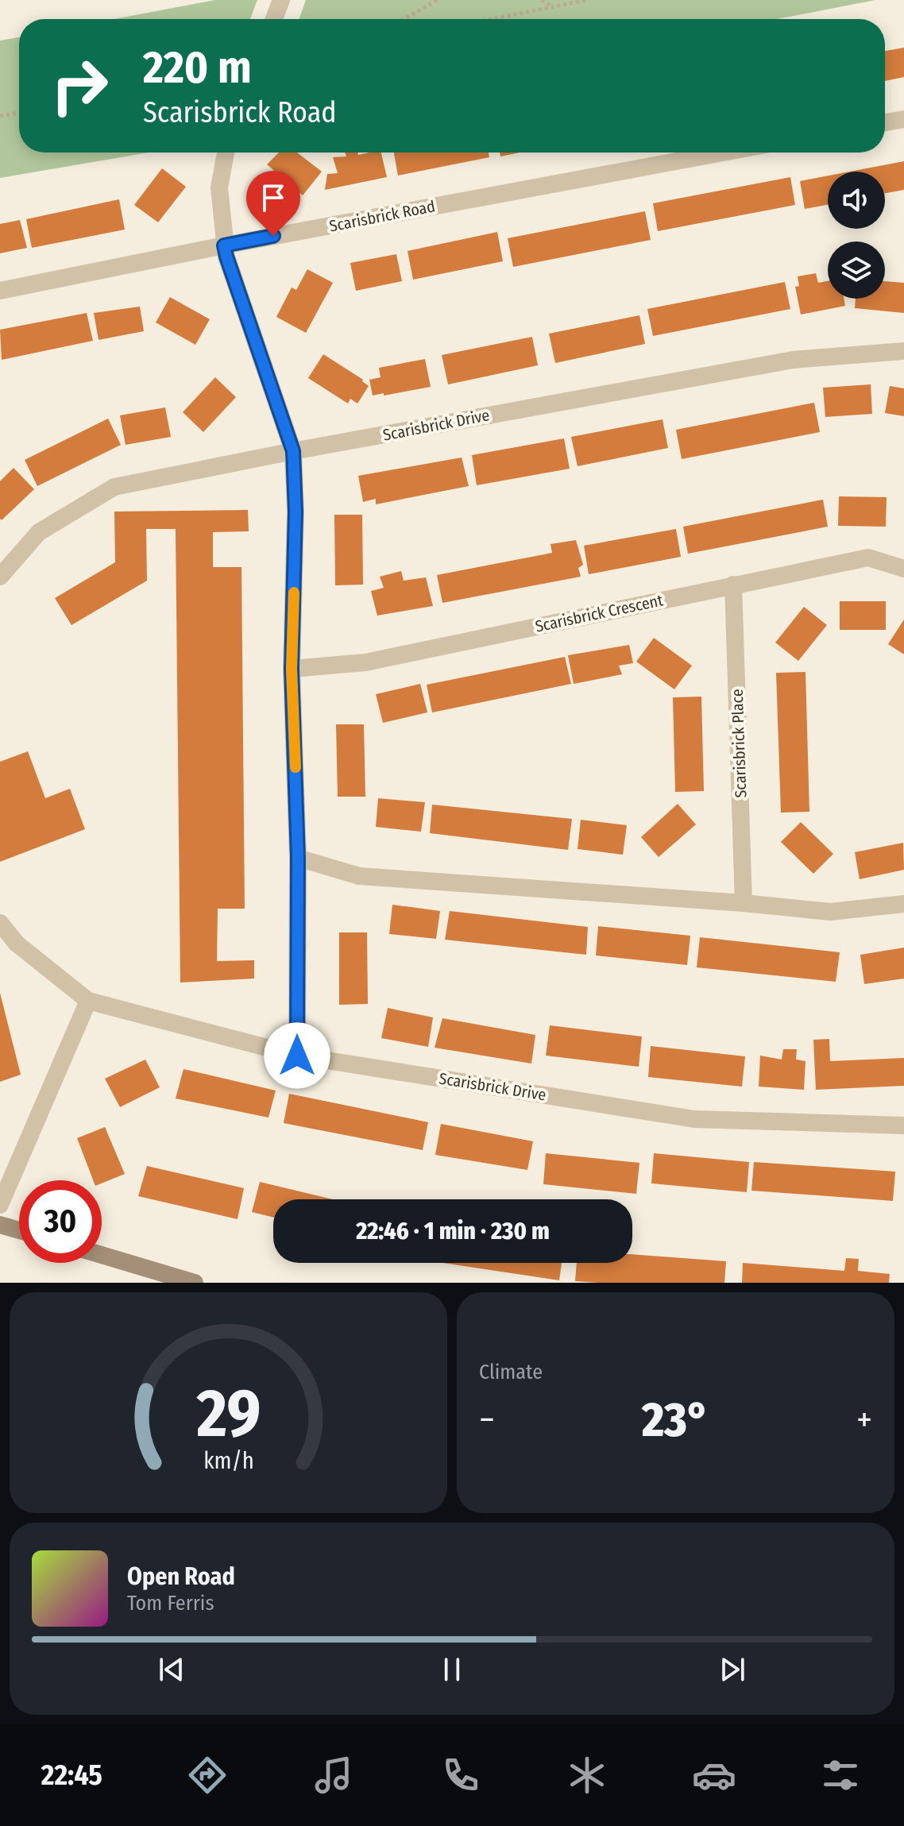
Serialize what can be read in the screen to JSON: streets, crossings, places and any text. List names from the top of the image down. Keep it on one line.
{"streets":{"street":["Scarisbrick Road","Scarisbrick Drive","Scarisbrick Crescent","Scarisbrick Place"]},"crossings":[["Scarisbrick Crescent","Scarisbrick Place"]],"page":{"turn":["220 m","Scarisbrick Road"],"limit":"30","trip":"22:46 · 1 min · 230 m","tile":"Climate","heat":["−","23°","+"],"song":["Open Road","Tom Ferris"],"tabs":"22:45","gauge":["29","km/h"]}}
